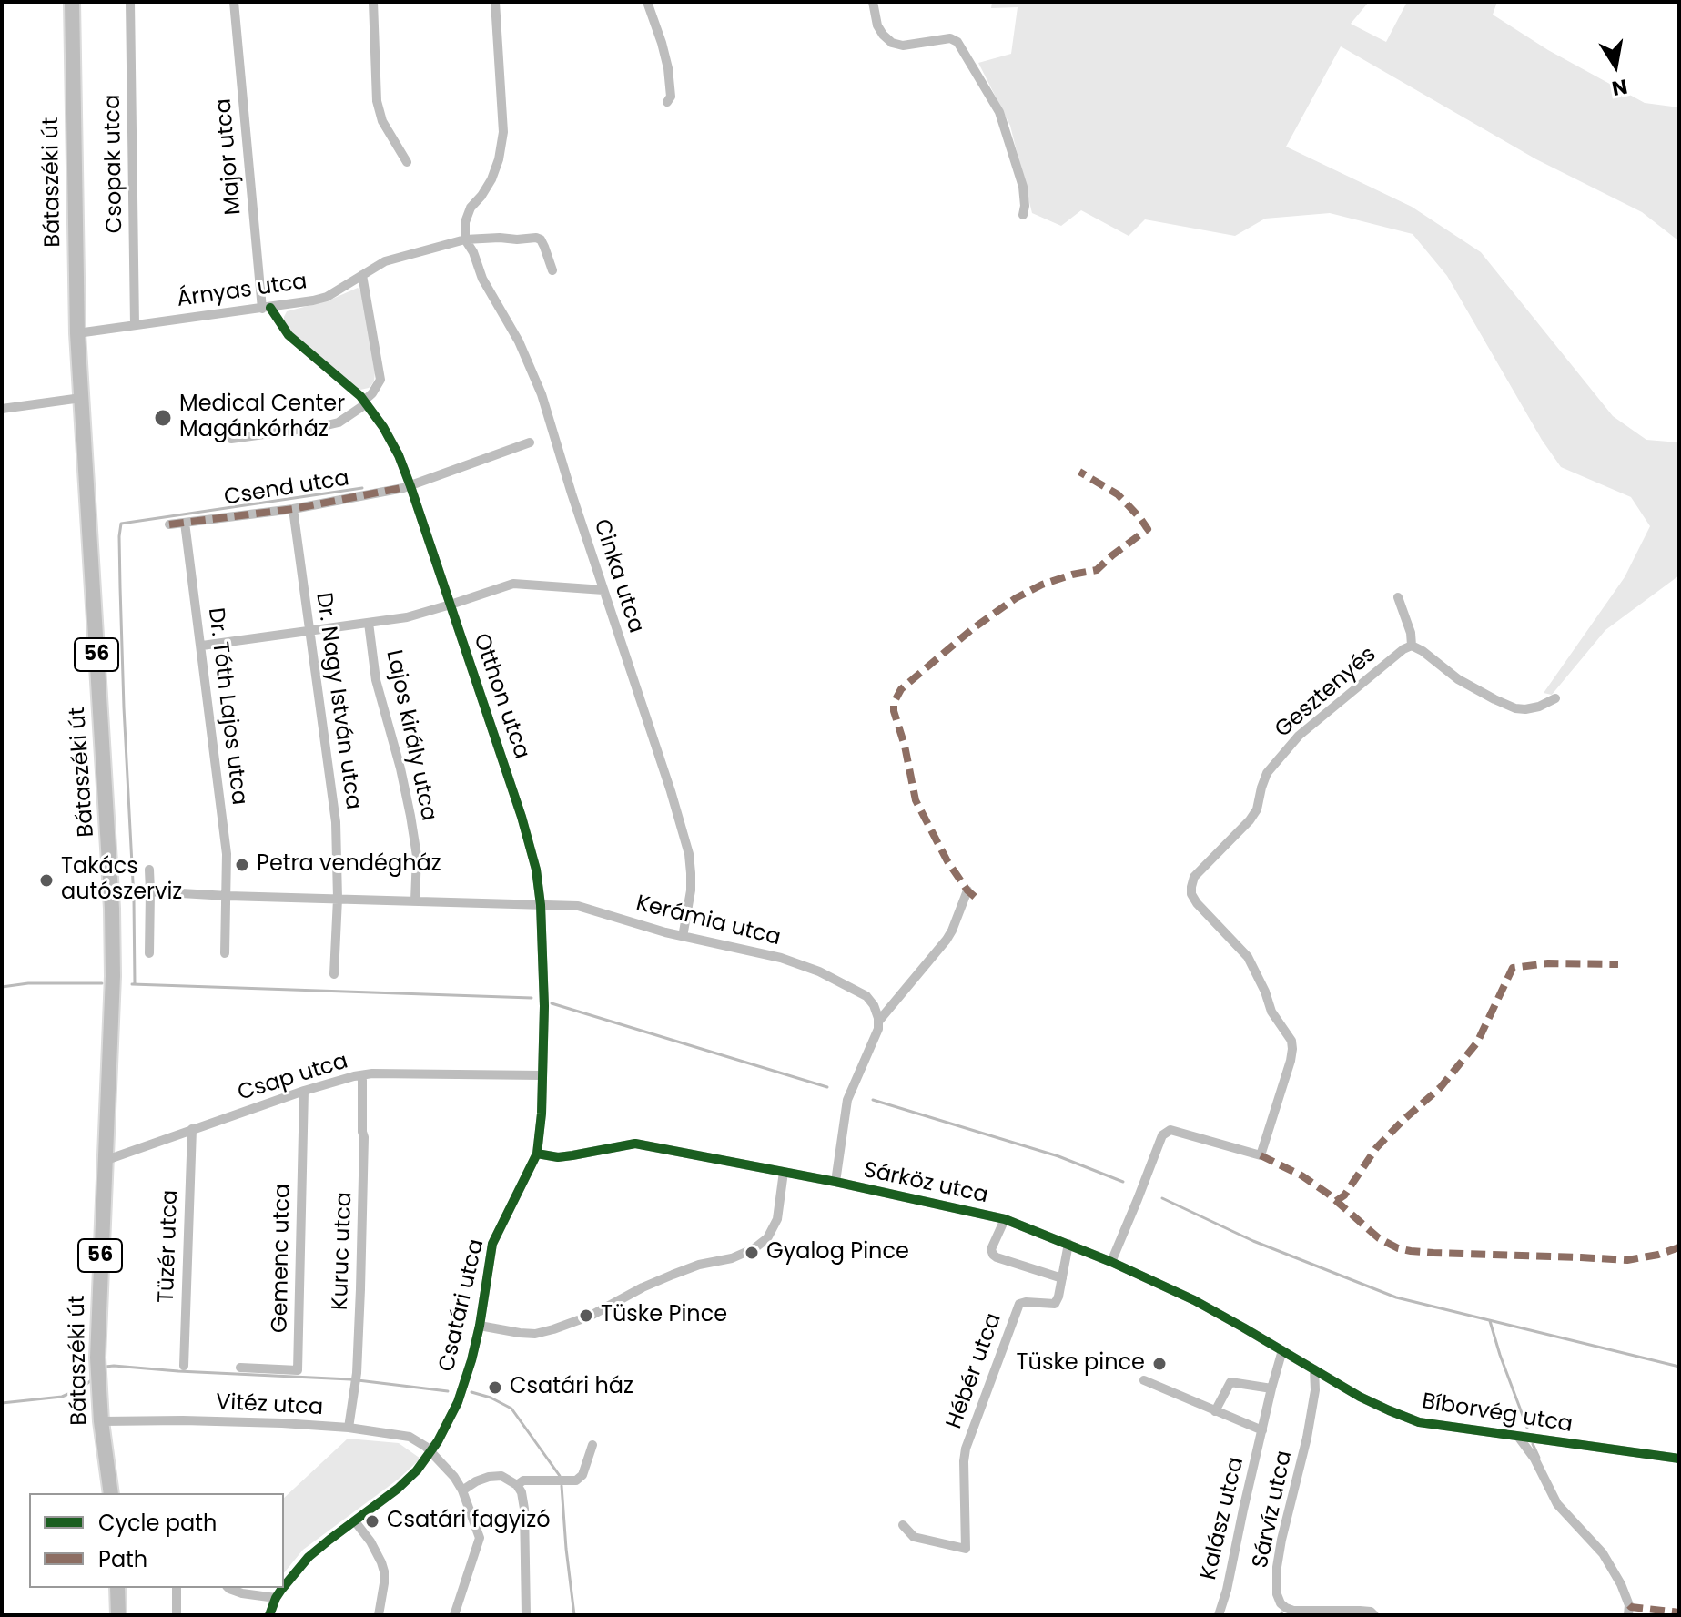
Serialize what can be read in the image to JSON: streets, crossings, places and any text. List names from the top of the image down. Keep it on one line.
{"streets":{"main road":["Bátaszéki út","56"],"street":["Major utca","Csopak utca","Árnyas utca","Csend utca","Cinka utca","Gesztenyés","Otthon utca","Dr. Nagy István utca","Dr. Tóth Lajos utca","Lajos király utca","Kerámia utca","Csap utca","Sárköz utca","Tüzér utca","Kuruc utca","Gemenc utca","Csatári utca","Hébér utca","Vitéz utca","Bíborvég utca","Sárvíz utca","Kalász utca"]},"crossings":[["Major utca","Árnyas utca"],["Major utca","Otthon utca"],["Csopak utca","Árnyas utca"],["Bátaszéki út","Árnyas utca"],["Bátaszéki út","Csap utca"],["Bátaszéki út","Vitéz utca"],["Árnyas utca","Cinka utca"],["Árnyas utca","Otthon utca"],["Csend utca","Otthon utca"],["Csend utca","Dr. Nagy István utca"],["Csend utca","Dr. Tóth Lajos utca"],["Cinka utca","Kerámia utca"],["Gesztenyés","Sárköz utca"],["Otthon utca","Kerámia utca"],["Otthon utca","Csap utca"],["Otthon utca","Sárköz utca"],["Otthon utca","Csatári utca"],["Dr. Nagy István utca","Kerámia utca"],["Dr. Tóth Lajos utca","Kerámia utca"],["Lajos király utca","Kerámia utca"],["Csap utca","Tüzér utca"],["Csap utca","Kuruc utca"],["Csap utca","Gemenc utca"],["Sárköz utca","Csatári utca"],["Sárköz utca","Hébér utca"],["Sárköz utca","Bíborvég utca"],["Sárköz utca","Kalász utca"],["Kuruc utca","Vitéz utca"],["Csatári utca","Vitéz utca"],["Bíborvég utca","Sárvíz utca"],["Bíborvég utca","Kalász utca"]],"places":["Medical Center Magánkórház","Petra vendégház","Takács autószerviz","Gyalog Pince","Tüske Pince","Tüske pince","Csatári ház","Csatári fagyizó"],"legend":["Cycle path","Path"],"north":"bottom"}
